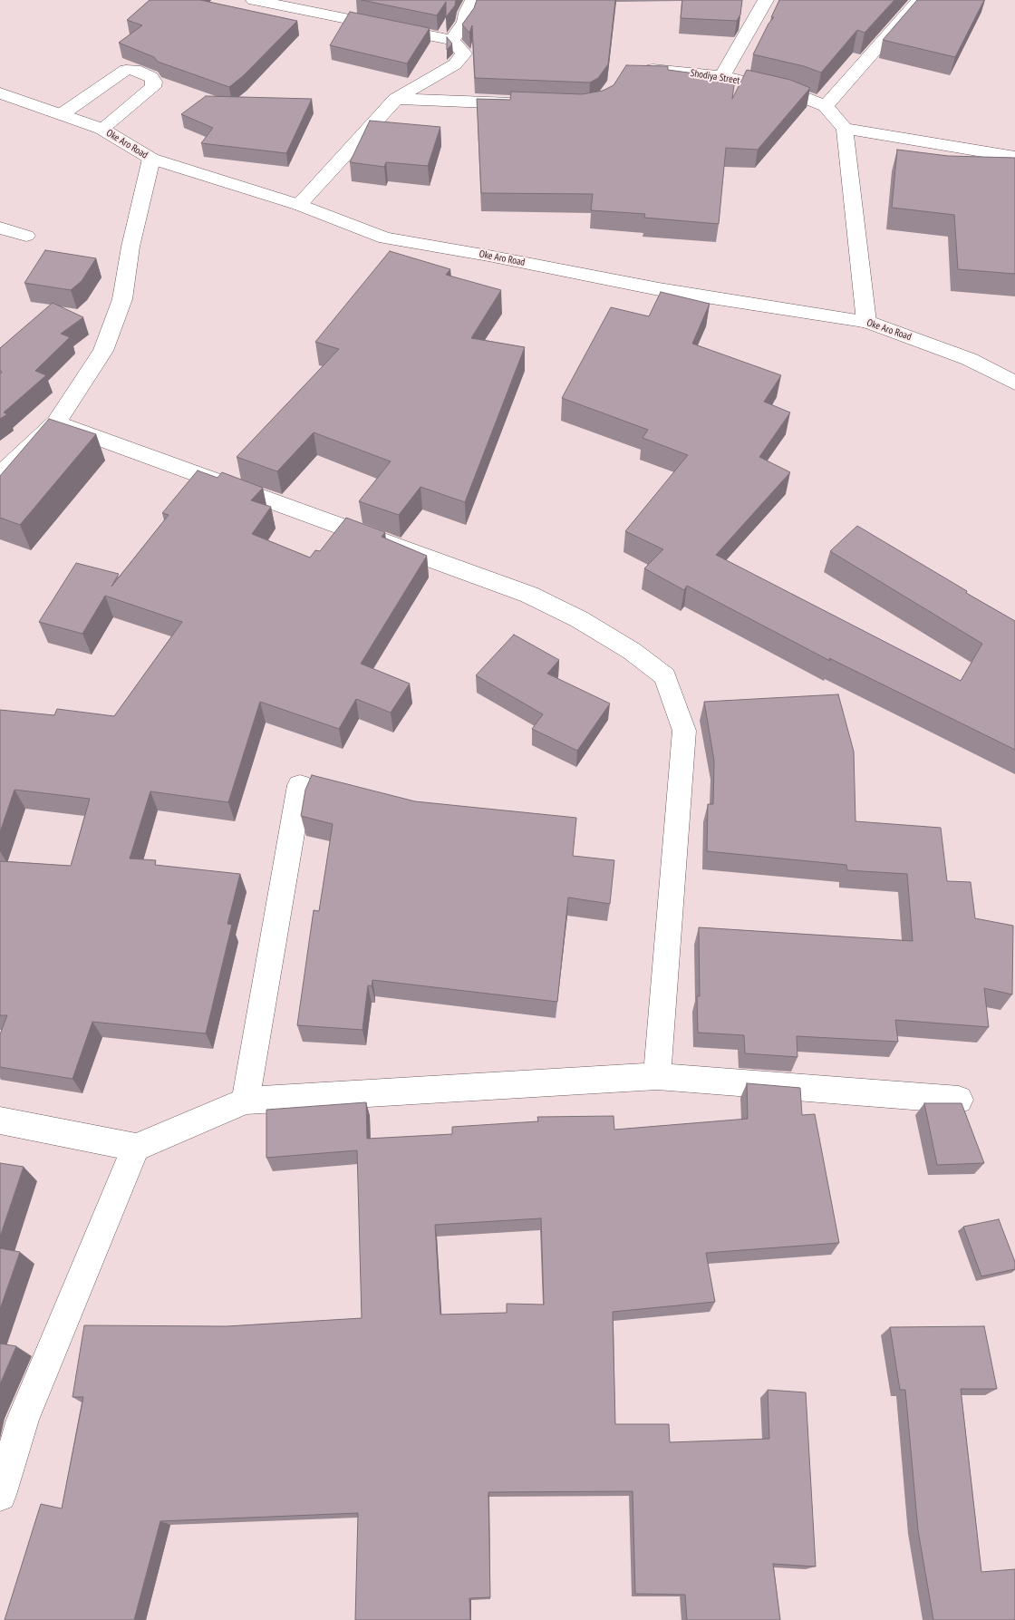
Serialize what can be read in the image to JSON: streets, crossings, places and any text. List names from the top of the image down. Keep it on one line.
{"streets":{"street":["Shodiya Street","Oke Aro Road"]}}
